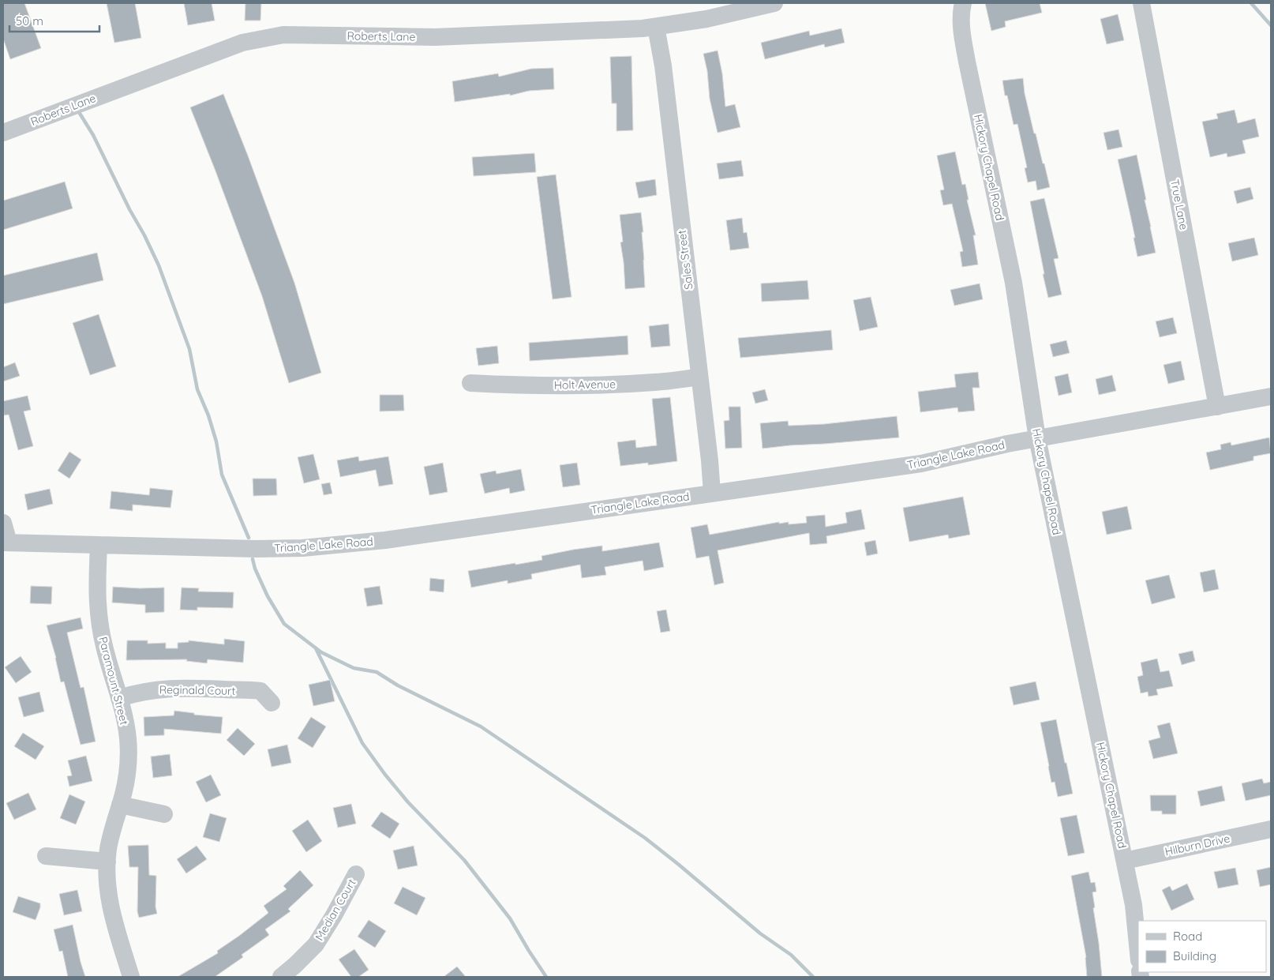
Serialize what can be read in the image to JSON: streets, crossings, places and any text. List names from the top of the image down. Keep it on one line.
{"streets":{"street":["Roberts Lane","Hickory Chapel Road","True Lane","Sales Street","Holt Avenue","Triangle Lake Road","Paramount Street","Reginald Court","Hilburn Drive","Median Court"]},"crossings":[["Roberts Lane","Sales Street"],["Hickory Chapel Road","Triangle Lake Road"],["Hickory Chapel Road","Hilburn Drive"],["True Lane","Triangle Lake Road"],["Sales Street","Holt Avenue"],["Sales Street","Triangle Lake Road"],["Triangle Lake Road","Paramount Street"],["Paramount Street","Reginald Court"]],"legend":["Road","Building"],"scale_bar":"50 m"}
